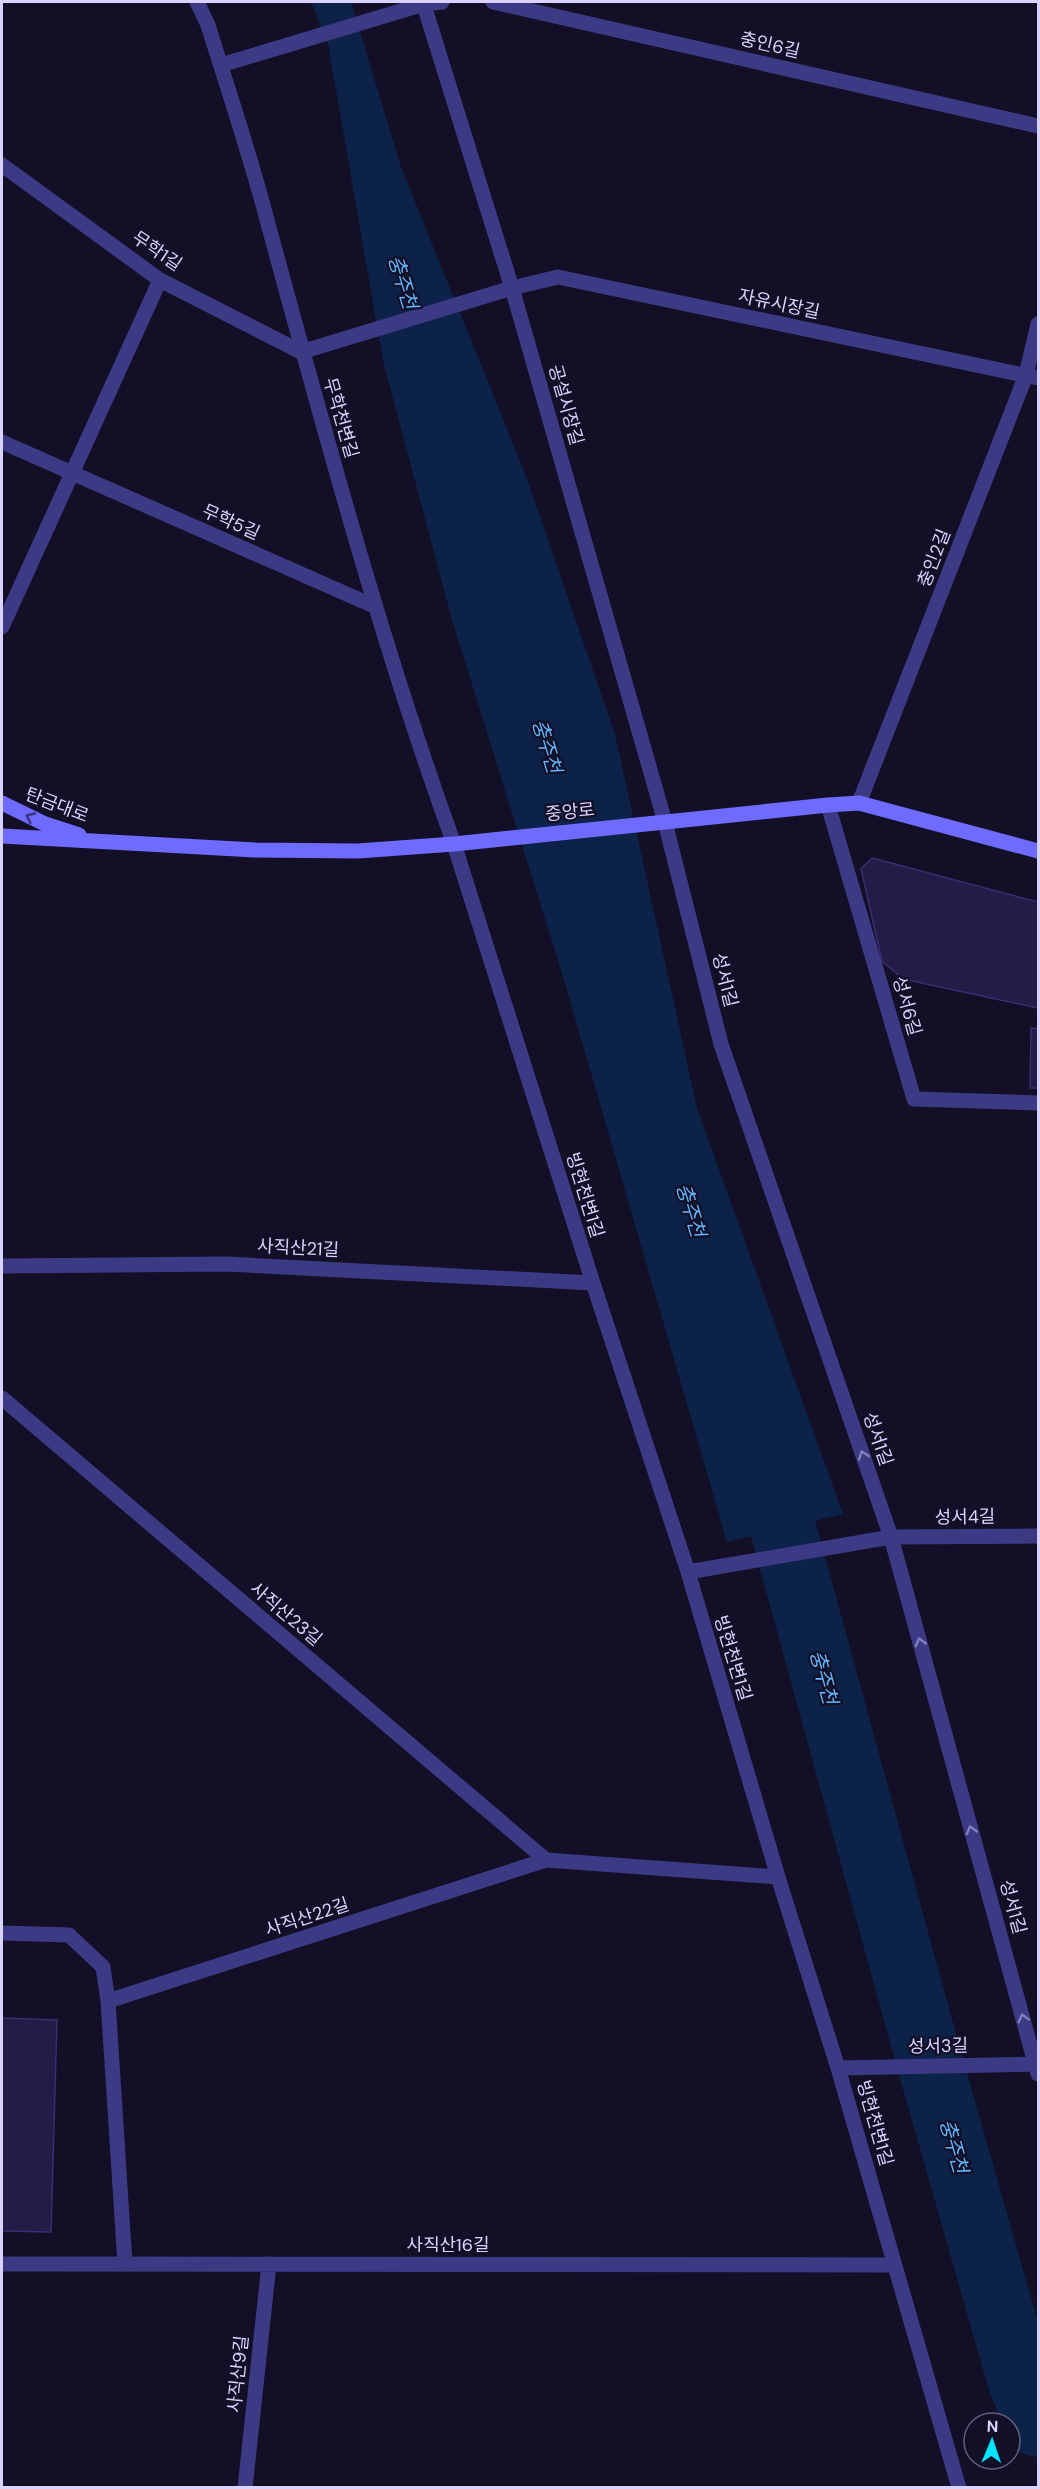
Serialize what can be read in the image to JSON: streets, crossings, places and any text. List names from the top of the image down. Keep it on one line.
{"streets":{"main road":["탄금대로","중앙로"],"street":["충인6길","무학1길","자유시장길","공설시장길","무학천변길","무학5길","충인2길","성서1길","성서6길","빙현천변1길","사직산21길","성서4길","사직산23길","사직산22길","성서3길","사직산16길","사직산9길"]},"crossings":[["무학1길","자유시장길"],["무학1길","무학천변길"],["자유시장길","공설시장길"],["자유시장길","무학천변길"],["자유시장길","충인2길"],["공설시장길","중앙로"],["공설시장길","성서1길"],["무학천변길","무학5길"],["무학천변길","중앙로"],["무학천변길","빙현천변1길"],["충인2길","중앙로"],["탄금대로","중앙로"],["중앙로","성서1길"],["중앙로","성서6길"],["중앙로","빙현천변1길"],["성서1길","성서4길"],["성서1길","성서3길"],["빙현천변1길","사직산21길"],["빙현천변1길","성서4길"],["빙현천변1길","사직산22길"],["빙현천변1길","성서3길"],["빙현천변1길","사직산16길"],["사직산23길","사직산22길"],["사직산16길","사직산9길"]],"one_way":["성서1길"],"water":["충주천"],"north":"top"}
